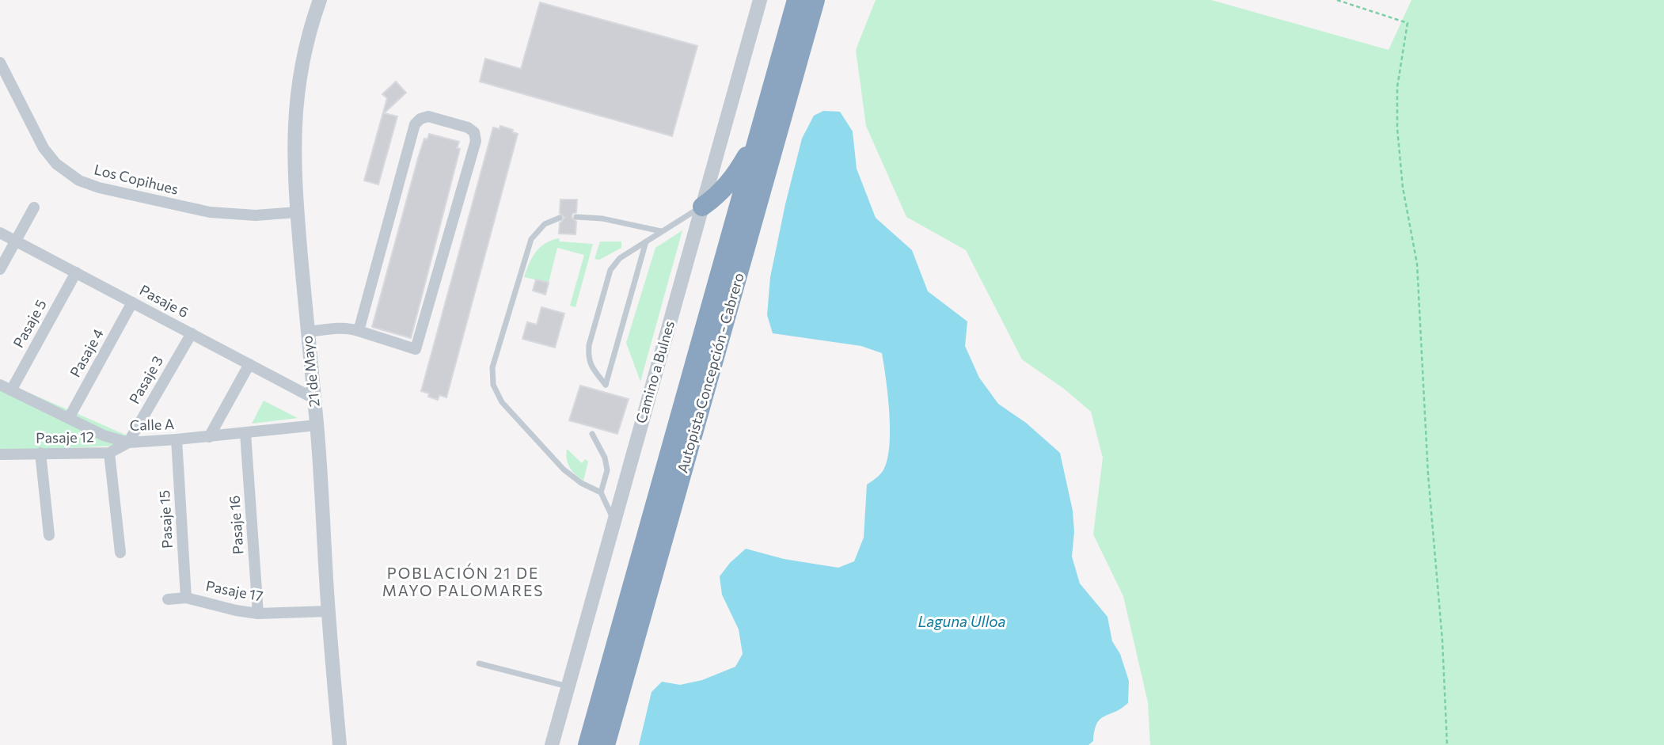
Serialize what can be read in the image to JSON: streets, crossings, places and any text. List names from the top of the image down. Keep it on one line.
{"streets":{"highway":["Autopista Concepción - Cabrero"],"street":["Los Copihues","Pasaje 6","Pasaje 5","Pasaje 4","21 de Mayo","Camino a Bulnes","Pasaje 3","Calle A","Pasaje 12","Pasaje 15","Pasaje 16","Pasaje 17"]},"crossings":[["Los Copihues","21 de Mayo"],["Pasaje 6","Pasaje 5"],["Pasaje 6","Pasaje 4"],["Pasaje 6","21 de Mayo"],["Pasaje 6","Pasaje 3"],["Pasaje 5","Calle A"],["Pasaje 4","Calle A"],["21 de Mayo","Calle A"],["21 de Mayo","Pasaje 17"],["Pasaje 3","Calle A"],["Pasaje 3","Pasaje 12"],["Calle A","Pasaje 12"],["Calle A","Pasaje 15"],["Calle A","Pasaje 16"],["Pasaje 15","Pasaje 17"],["Pasaje 16","Pasaje 17"]],"districts":["POBLACIÓN 21 DE MAYO PALOMARES"],"water":["Laguna Ulloa"]}
